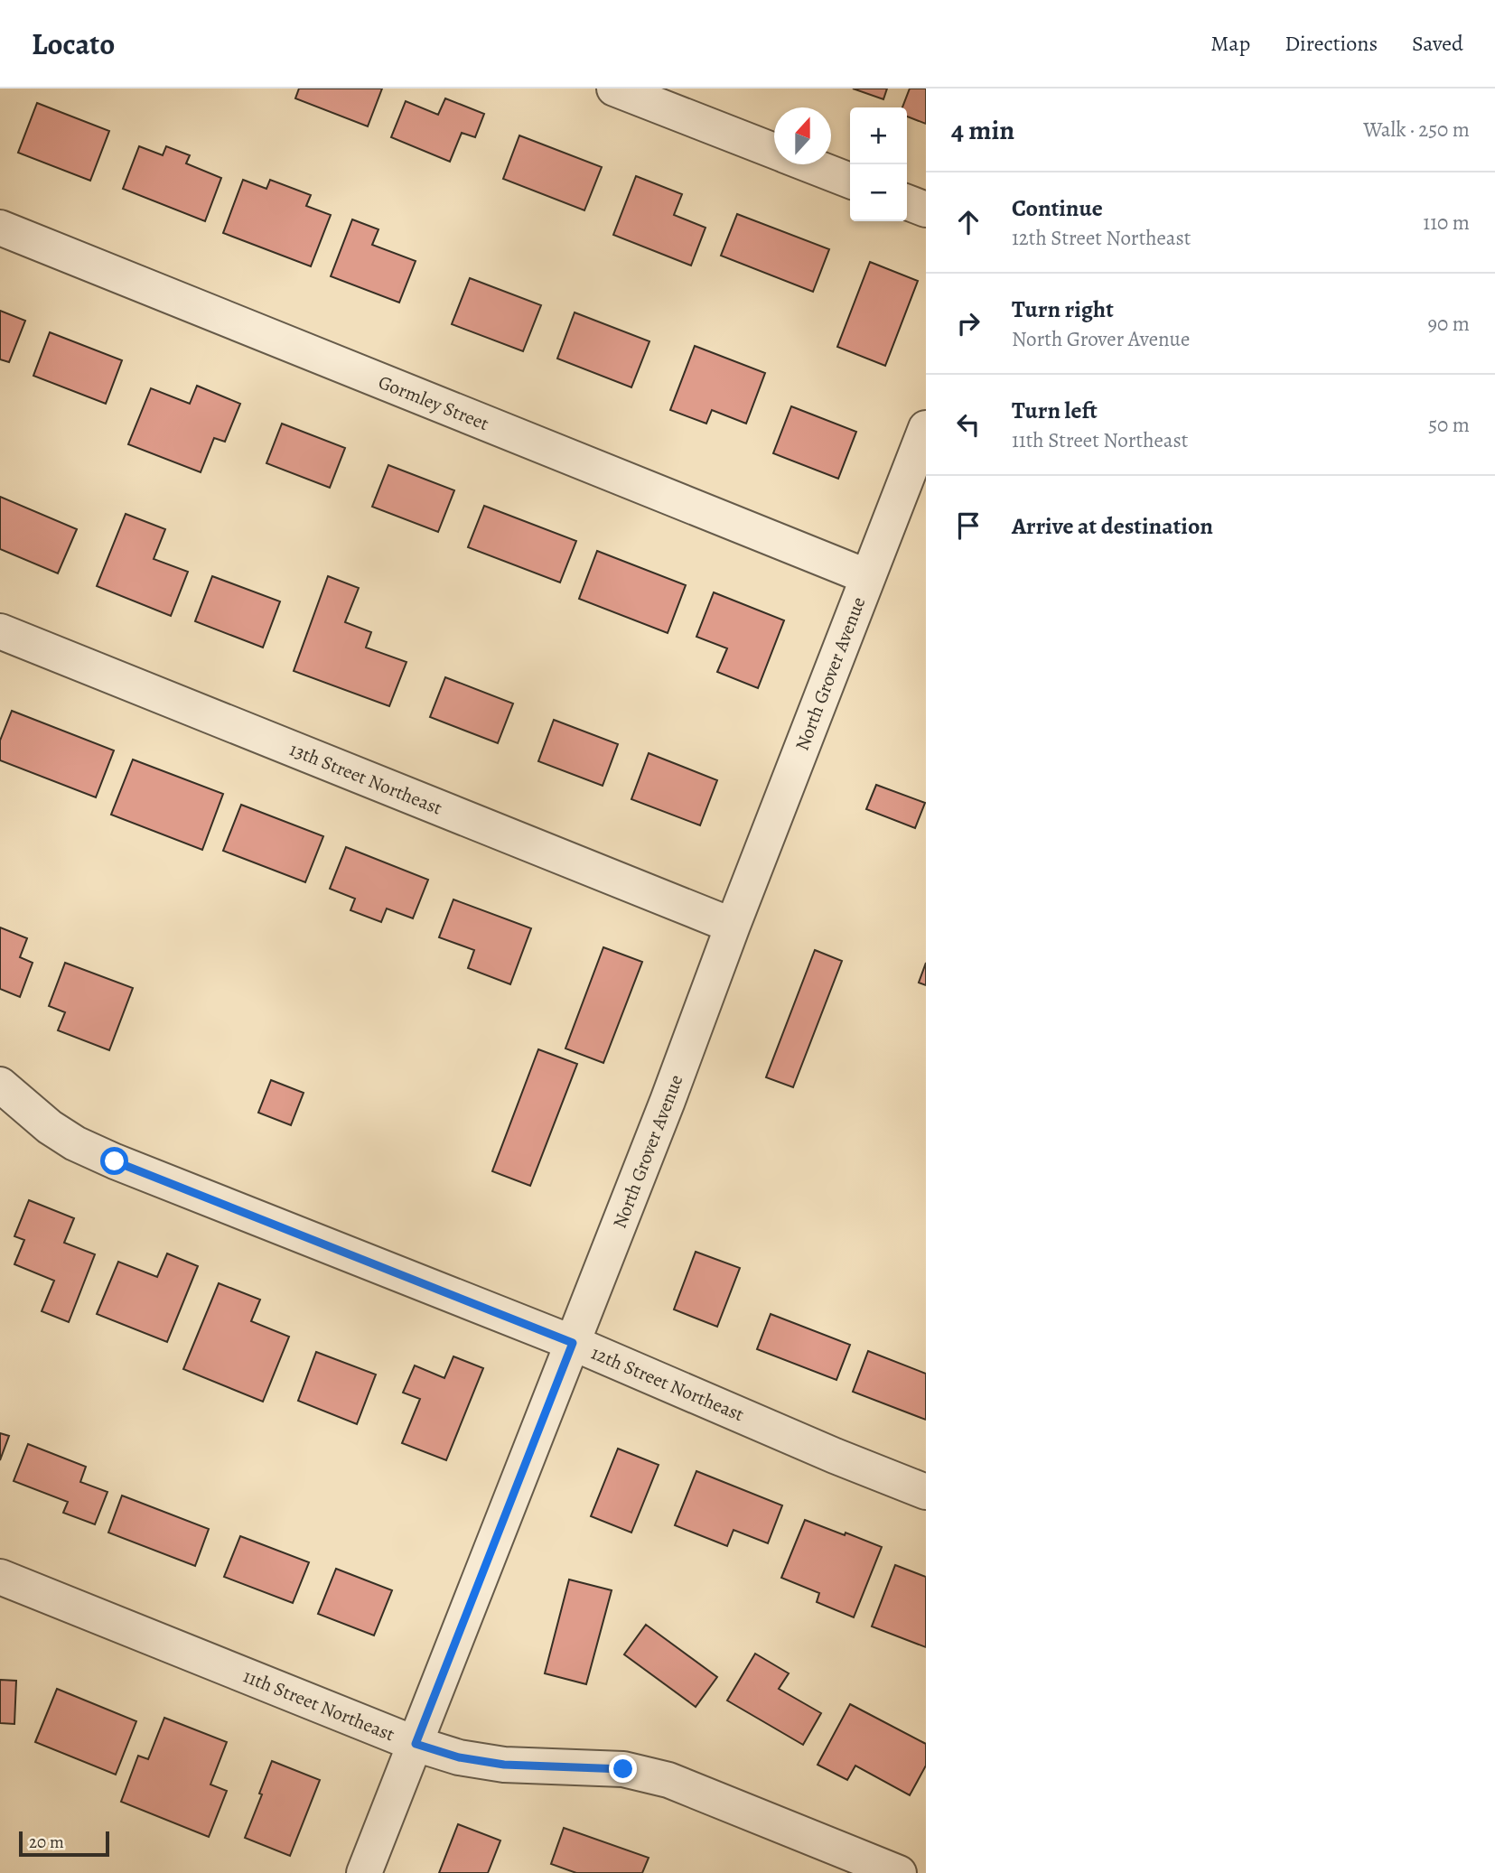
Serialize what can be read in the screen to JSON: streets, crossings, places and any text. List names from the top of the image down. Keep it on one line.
{"streets":{"street":["Gormley Street","North Grover Avenue","13th Street Northeast","12th Street Northeast","11th Street Northeast"]},"crossings":[["Gormley Street","North Grover Avenue"],["North Grover Avenue","13th Street Northeast"],["North Grover Avenue","12th Street Northeast"],["North Grover Avenue","11th Street Northeast"]],"scale_bar":"20 m","north":"top","page":{"header":"Locato","nav":["Map","Directions","Saved"],"heading":["4 min","Walk · 250 m"],"map_buttons":["+","−"],"list":[["Continue","12th Street Northeast","110 m"],["Turn right","North Grover Avenue","90 m"],["Turn left","11th Street Northeast","50 m"],"Arrive at destination"],"scale":"20 m"}}
